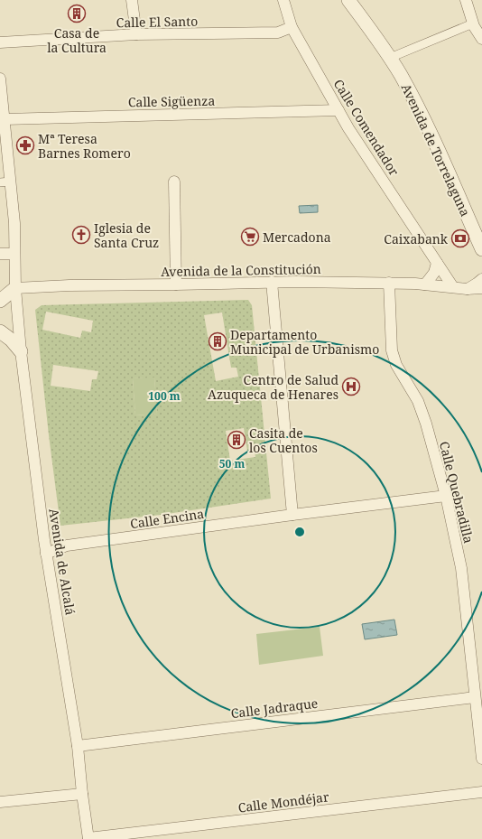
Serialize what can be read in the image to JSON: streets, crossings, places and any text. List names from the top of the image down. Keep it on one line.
{"streets":{"street":["Calle El Santo","Calle Sigüenza","Calle Comendador","Avenida de Torrelaguna","Avenida de la Constitución","Calle Quebradilla","Calle Encina","Avenida de Alcalá","Calle Jadraque","Calle Mondéjar"]},"crossings":[["Calle El Santo","Calle Comendador"],["Calle Sigüenza","Calle Comendador"],["Calle Sigüenza","Avenida de Alcalá"],["Calle Comendador","Avenida de la Constitución"],["Avenida de la Constitución","Calle Quebradilla"],["Avenida de la Constitución","Avenida de Alcalá"],["Calle Quebradilla","Calle Encina"],["Calle Quebradilla","Calle Jadraque"],["Calle Encina","Avenida de Alcalá"],["Avenida de Alcalá","Calle Jadraque"],["Avenida de Alcalá","Calle Mondéjar"]],"places":{"building":["Casa de la Cultura","Departamento Municipal de Urbanismo","Casita de los Cuentos"],"pharmacy":["Mª Teresa Barnes Romero"],"church":["Iglesia de Santa Cruz"],"supermarket":["Mercadona"],"bank":["Caixabank"],"hospital":["Centro de Salud Azuqueca de Henares"]},"rings":["100 m","50 m"]}
